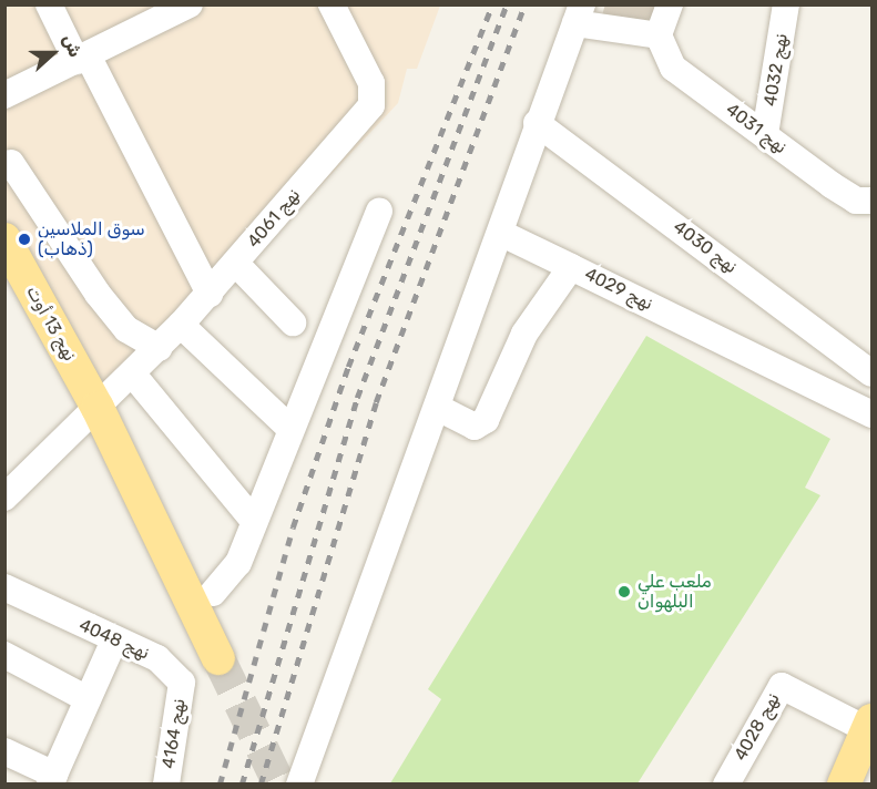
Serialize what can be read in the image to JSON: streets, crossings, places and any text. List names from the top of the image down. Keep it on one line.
{"streets":{"main road":["نهج 13 أوت"],"street":["نهج 4032","نهج 4031","نهج 4061","نهج 4030","نهج 4029","نهج 4048","نهج 4028","نهج 4164"]},"crossings":[["نهج 4032","نهج 4031"],["نهج 4061","نهج 13 أوت"],["نهج 4048","نهج 4164"]],"places":["سوق الملاسين (ذهاب)","ملعب علي البلهوان"],"north":"right"}
